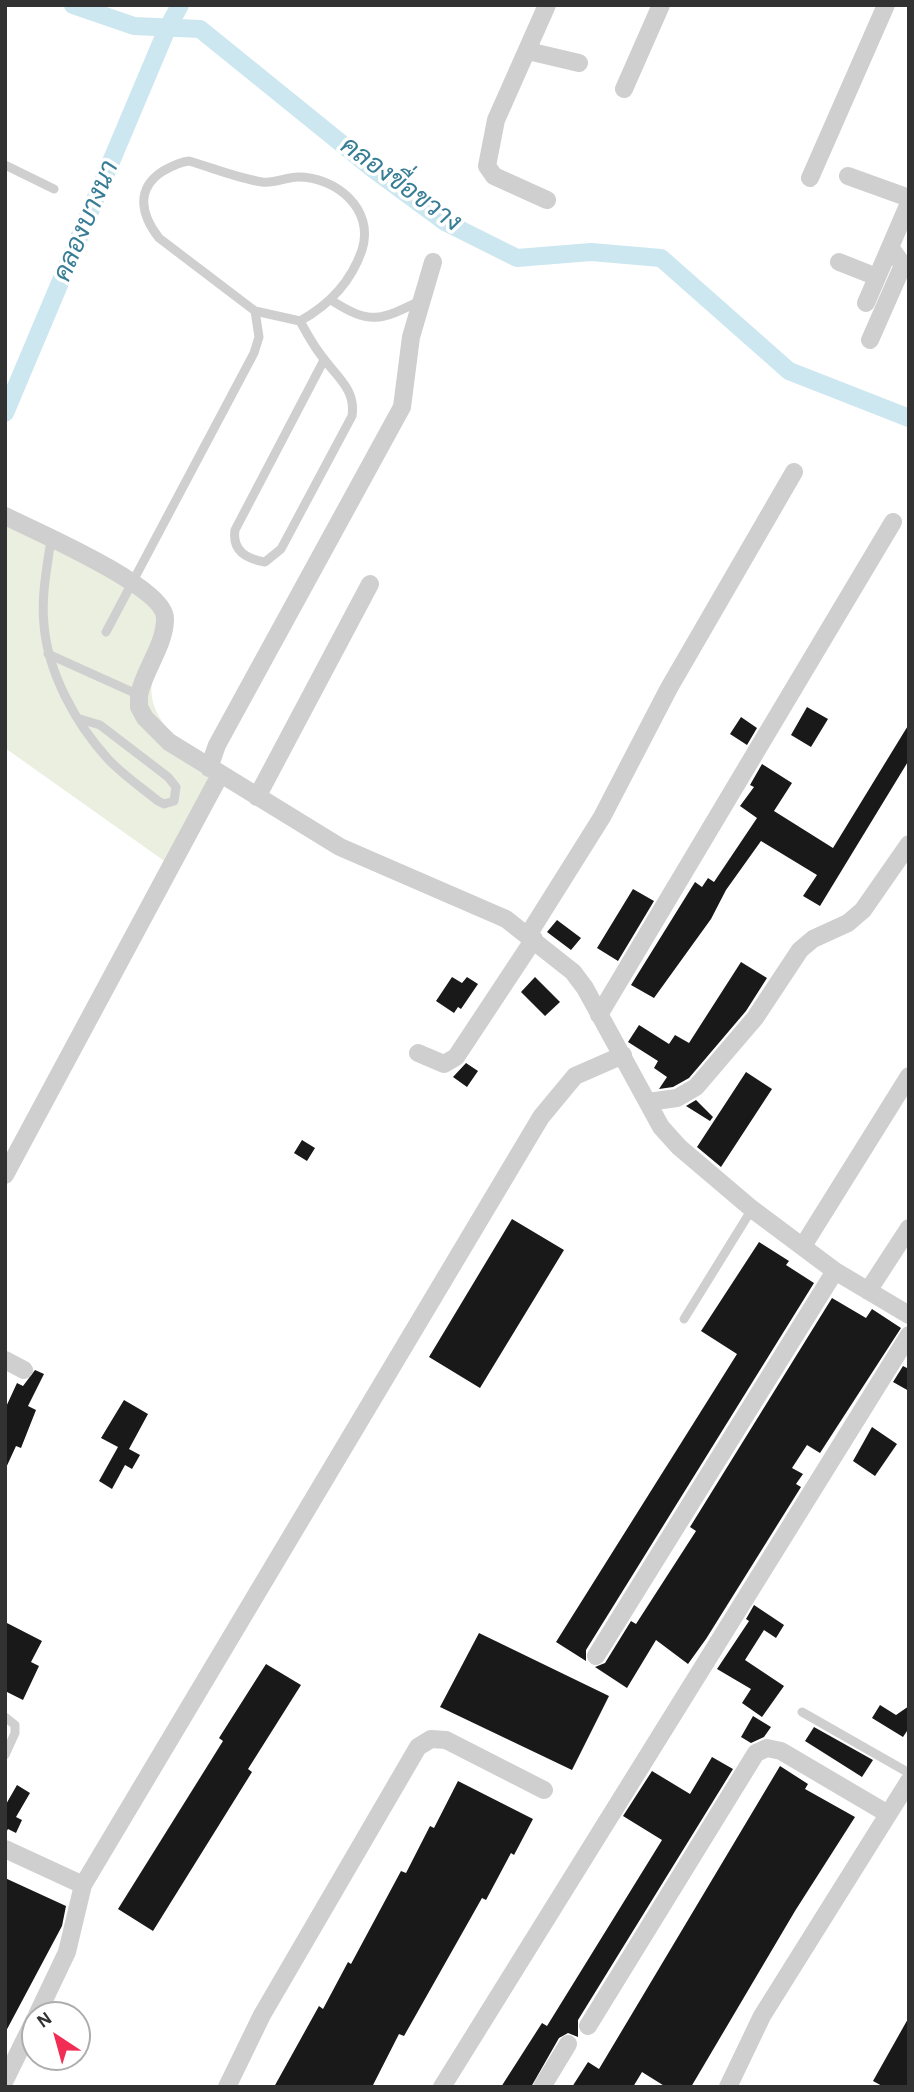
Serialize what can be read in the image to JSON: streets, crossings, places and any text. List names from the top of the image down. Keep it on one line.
{"water":["คลองขื่อขวาง","คลองบางนา"],"north":"top left"}
